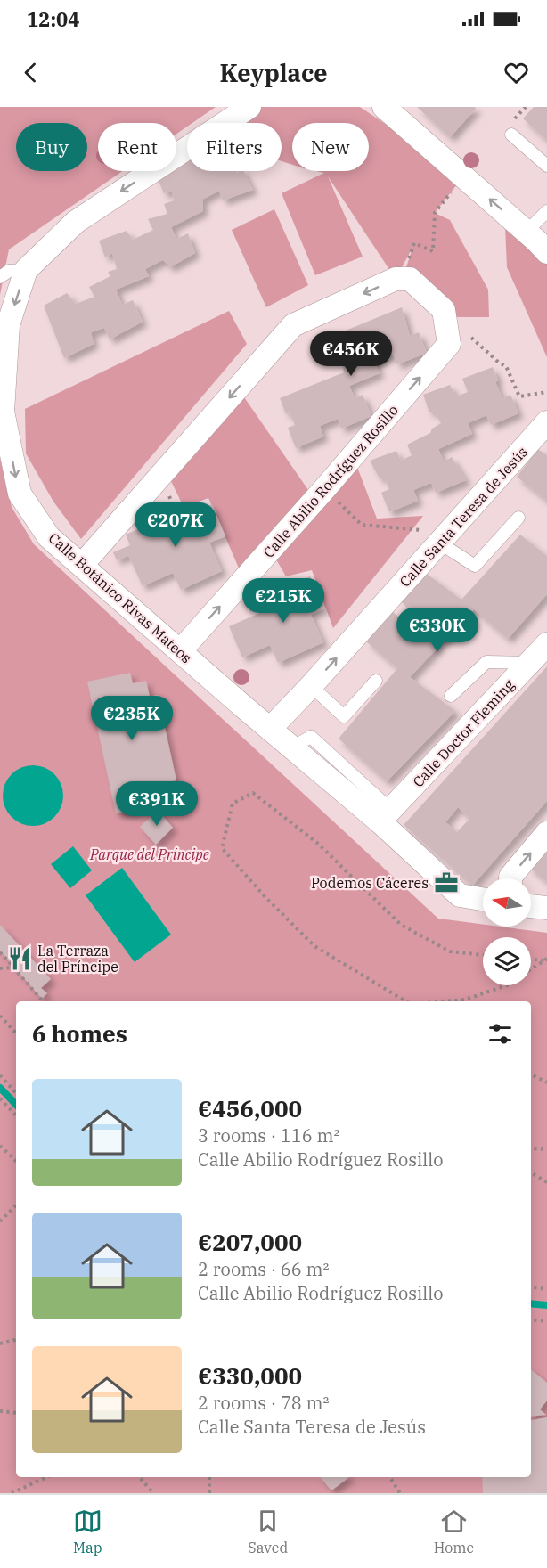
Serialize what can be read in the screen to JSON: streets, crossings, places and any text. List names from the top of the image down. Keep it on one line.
{"streets":{"street":["Calle Abilio Rodríguez Rosillo","Calle Santa Teresa de Jesús","Calle Botánico Rivas Mateos","Calle Doctor Fleming"]},"crossings":[["Calle Abilio Rodríguez Rosillo","Calle Botánico Rivas Mateos"],["Calle Santa Teresa de Jesús","Calle Botánico Rivas Mateos"],["Calle Botánico Rivas Mateos","Calle Doctor Fleming"]],"one_way":["Calle Santa Teresa de Jesús","Calle Botánico Rivas Mateos"],"parks":["Parque del Príncipe"],"places":{"office":["Podemos Cáceres"],"restaurant":["La Terraza del Príncipe"]},"north":"left","page":{"status":"12:04","header":"Keyplace","chip":["Buy","Rent","Filters","New"],"price":["€456K","€207K","€215K","€330K","€235K","€391K"],"heading":"6 homes","list":[{"name":"€456,000","note":"3 rooms · 116 m² · Calle Abilio Rodríguez Rosillo"},{"name":"€207,000","note":"2 rooms · 66 m² · Calle Abilio Rodríguez Rosillo"},{"name":"€330,000","note":"2 rooms · 78 m² · Calle Santa Teresa de Jesús"}],"tabs":["Map","Saved","Home"]}}
